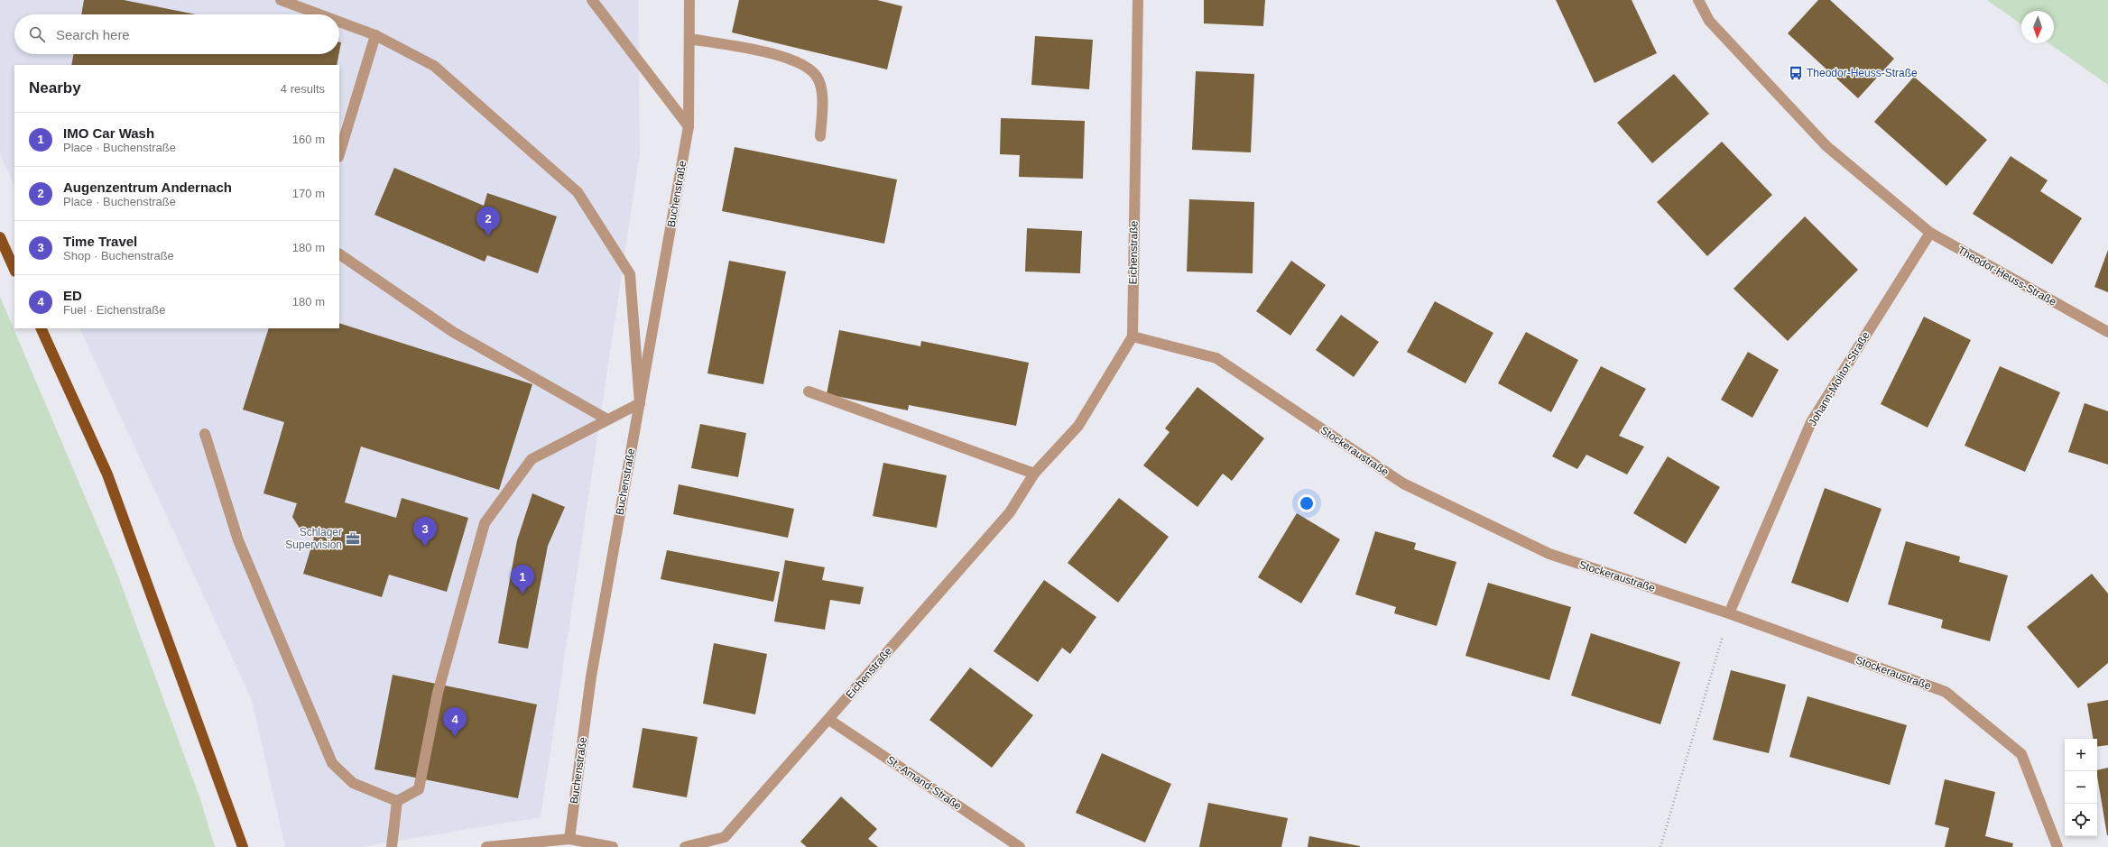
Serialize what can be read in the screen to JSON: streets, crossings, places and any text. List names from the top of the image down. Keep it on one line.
{"streets":{"street":["Buchenstraße","Eichenstraße","Theodor-Heuss-Straße","Johann-Molitor-Straße","Stockeraustraße","St.-Amand-Straße"]},"crossings":[["Eichenstraße","Stockeraustraße"],["Eichenstraße","St.-Amand-Straße"],["Theodor-Heuss-Straße","Johann-Molitor-Straße"],["Johann-Molitor-Straße","Stockeraustraße"]],"places":{"bus stop":["Theodor-Heuss-Straße"],"office":["Schlager Supervision"]},"north":"bottom","page":{"search":"Search here","heading":["Nearby","4 results"],"list":[{"mark":"1","name":"IMO Car Wash","note":"Place · Buchenstraße","value":"160 m"},{"mark":"2","name":"Augenzentrum Andernach","note":"Place · Buchenstraße","value":"170 m"},{"mark":"3","name":"Time Travel","note":"Shop · Buchenstraße","value":"180 m"},{"mark":"4","name":"ED","note":"Fuel · Eichenstraße","value":"180 m"}],"pins":["2","3","1","4"],"map_buttons":["+","−"]}}
